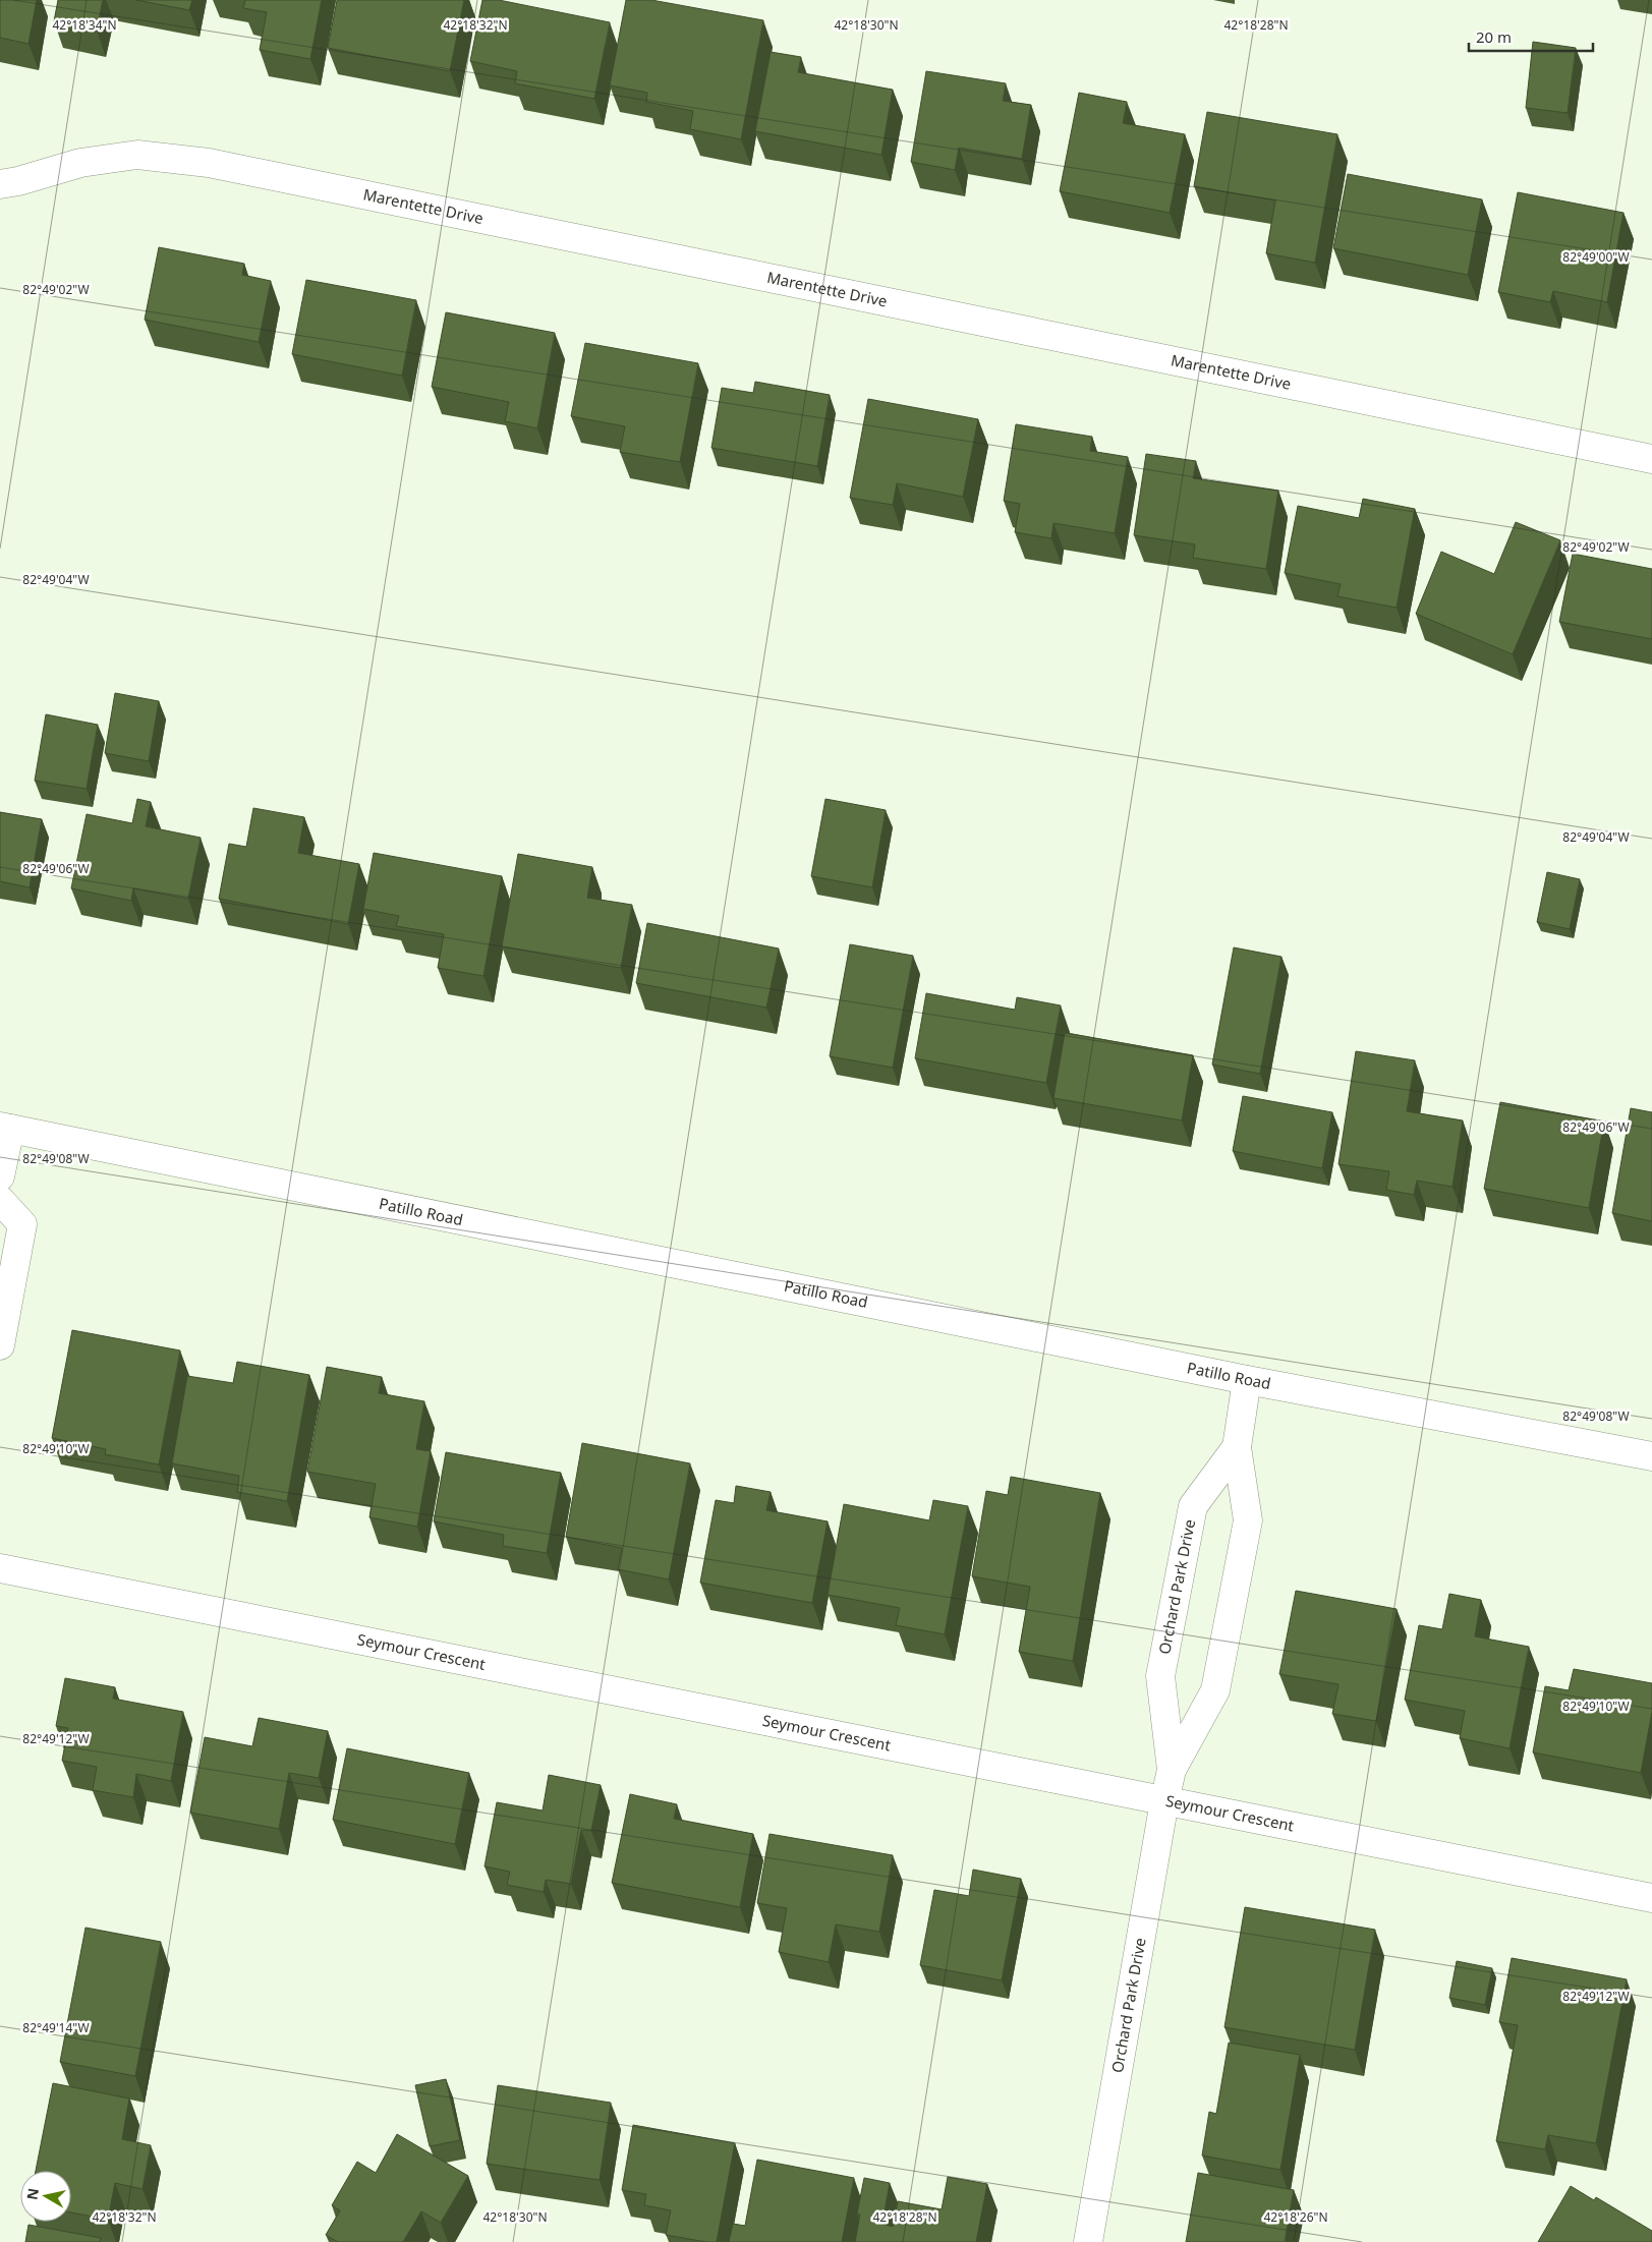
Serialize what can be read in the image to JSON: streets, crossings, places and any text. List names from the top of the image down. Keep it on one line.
{"streets":{"street":["Marentette Drive","Patillo Road","Orchard Park Drive","Seymour Crescent"]},"crossings":[["Patillo Road","Orchard Park Drive"],["Orchard Park Drive","Seymour Crescent"]],"scale_bar":"20 m","north":"left","coordinates":["42°18'34\"N","42°18'32\"N","42°18'30\"N","42°18'28\"N","82°49'00\"W","82°49'02\"W","82°49'04\"W","82°49'06\"W","82°49'08\"W","82°49'10\"W","82°49'12\"W","82°49'14\"W","42°18'26\"N"]}
